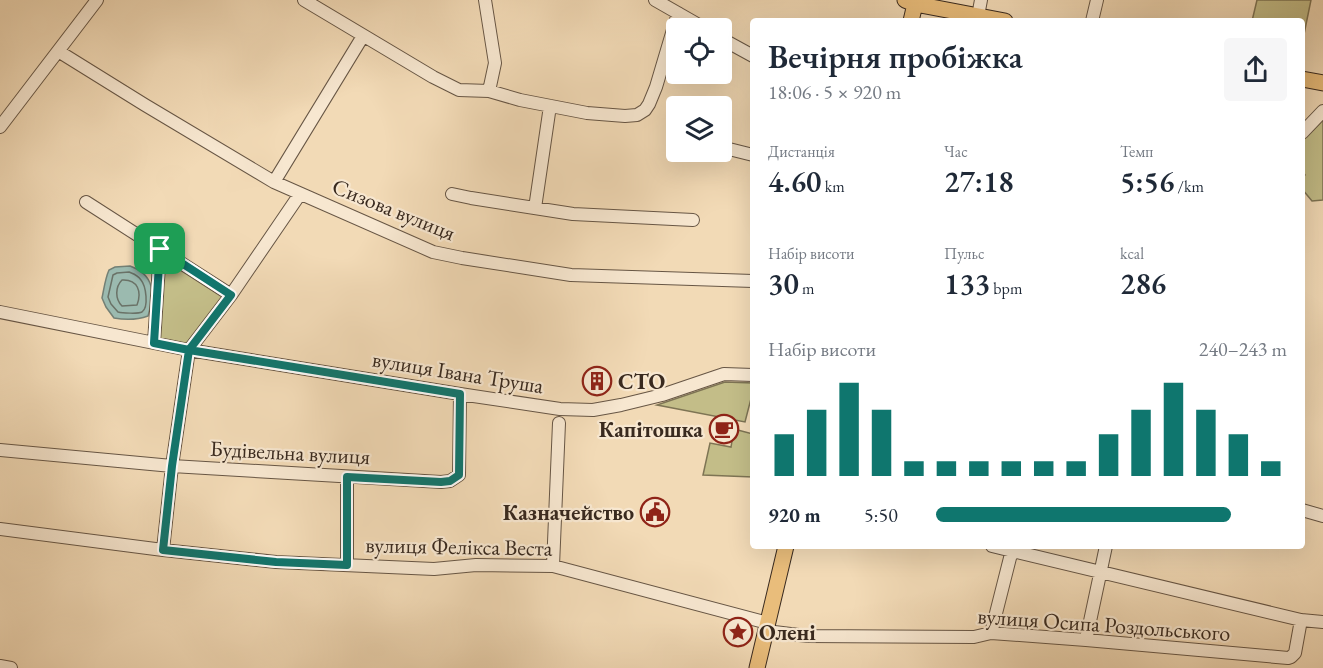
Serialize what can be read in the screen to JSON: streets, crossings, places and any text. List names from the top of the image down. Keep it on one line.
{"streets":{"street":["Сизова вулиця","вулиця Івана Труша","Будівельна вулиця","вулиця Фелікса Веста","вулиця Осипа Роздольського"]},"crossings":[["вулиця Івана Труша","Будівельна вулиця"],["вулиця Фелікса Веста","вулиця Осипа Роздольського"]],"places":{"building":["СТО"],"cafe":["Капітошка"],"public building":["Казначейство"],"place":["Олені"]},"page":{"heading":["Вечірня пробіжка","18:06 · 5 × 920 m"],"stats":[["Дистанція","4.60 km"],["Час","27:18"],["Темп","5:56 /km"],["Набір висоти","30 m"],["Пульс","133 bpm"],["kcal","286"]],"chart":["Набір висоти","240–243 m"],"list":[{"name":"920 m","note":"5:50"}]}}
